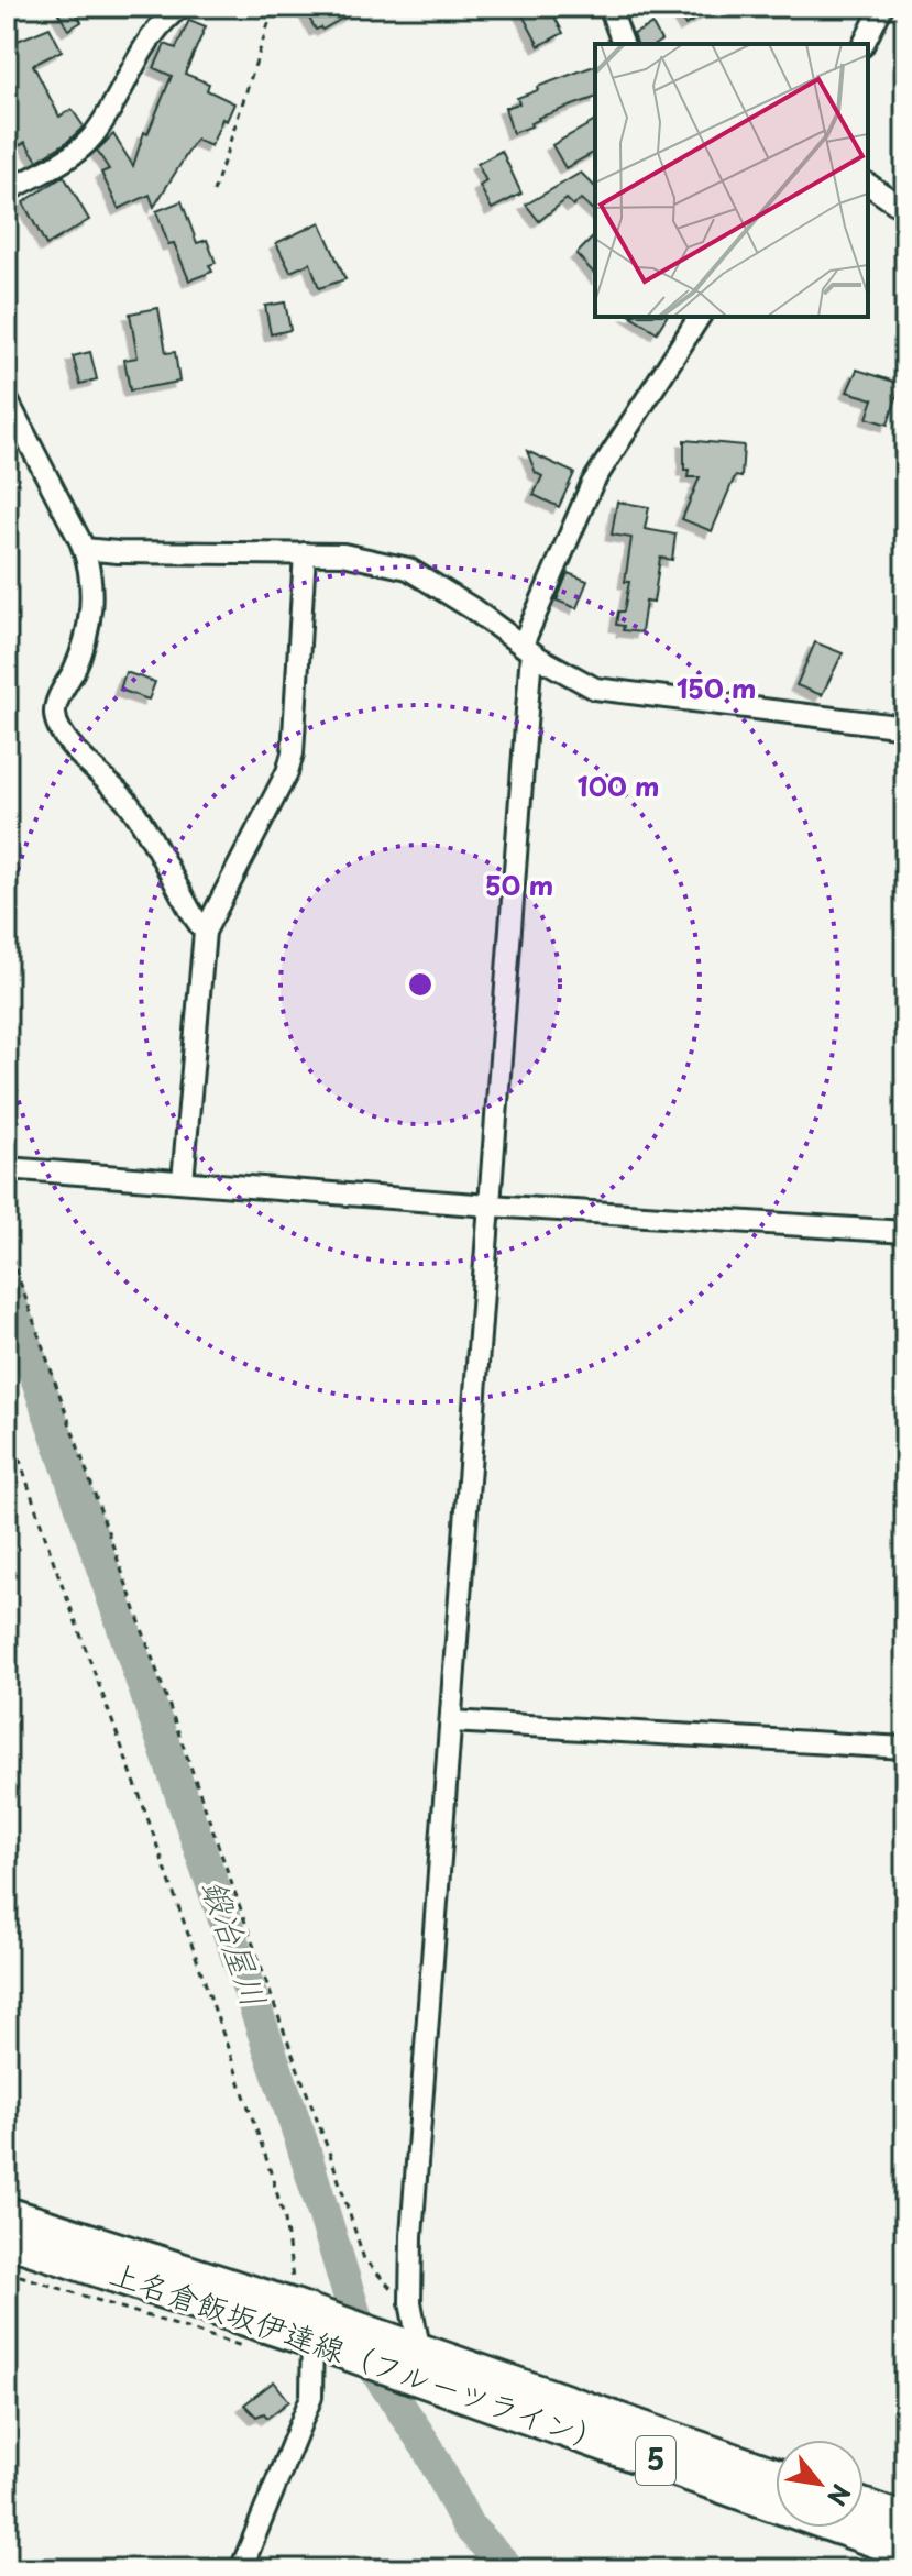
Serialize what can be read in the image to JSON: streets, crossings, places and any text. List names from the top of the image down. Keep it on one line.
{"streets":{"main road":["上名倉飯坂伊達線（フルーツライン）","5"]},"water":["鍛冶屋川"],"north":"bottom right","rings":["150 m","100 m","50 m"]}
